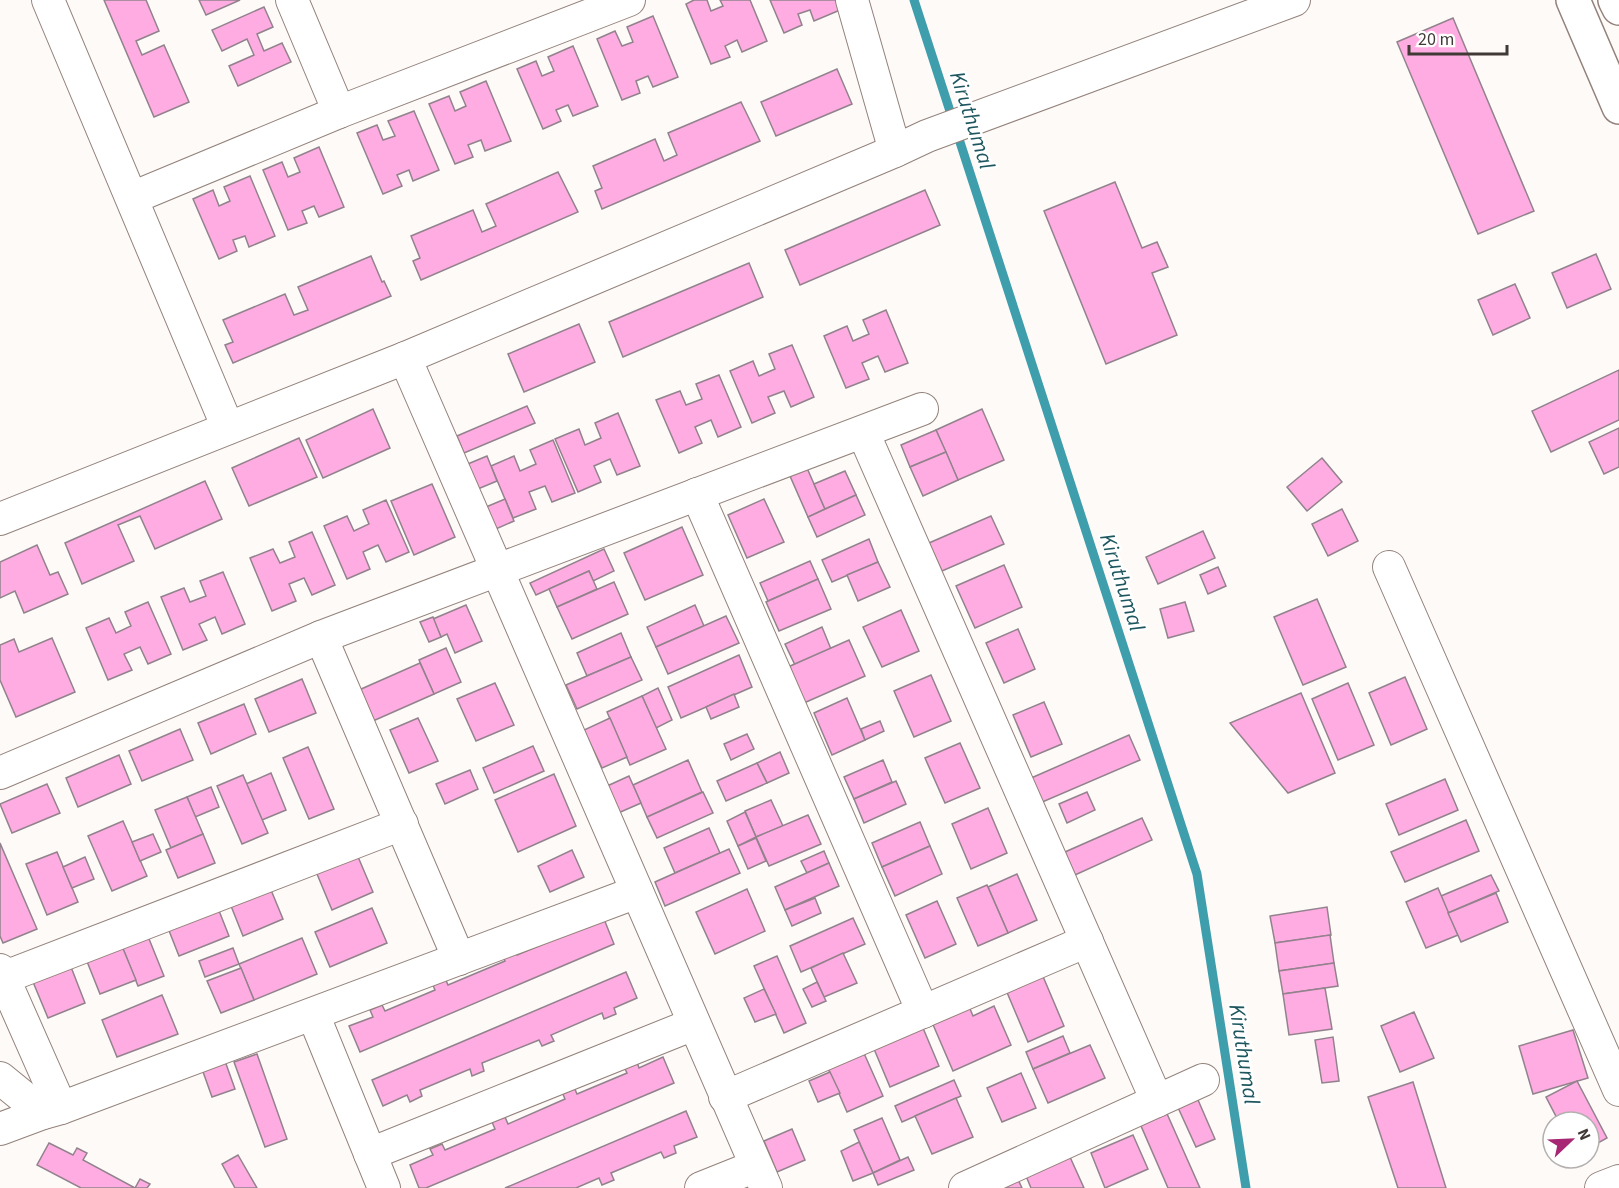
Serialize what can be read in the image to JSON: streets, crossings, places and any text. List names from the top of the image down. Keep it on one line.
{"water":["Kiruthumal"],"scale_bar":"20 m","north":"top right"}
